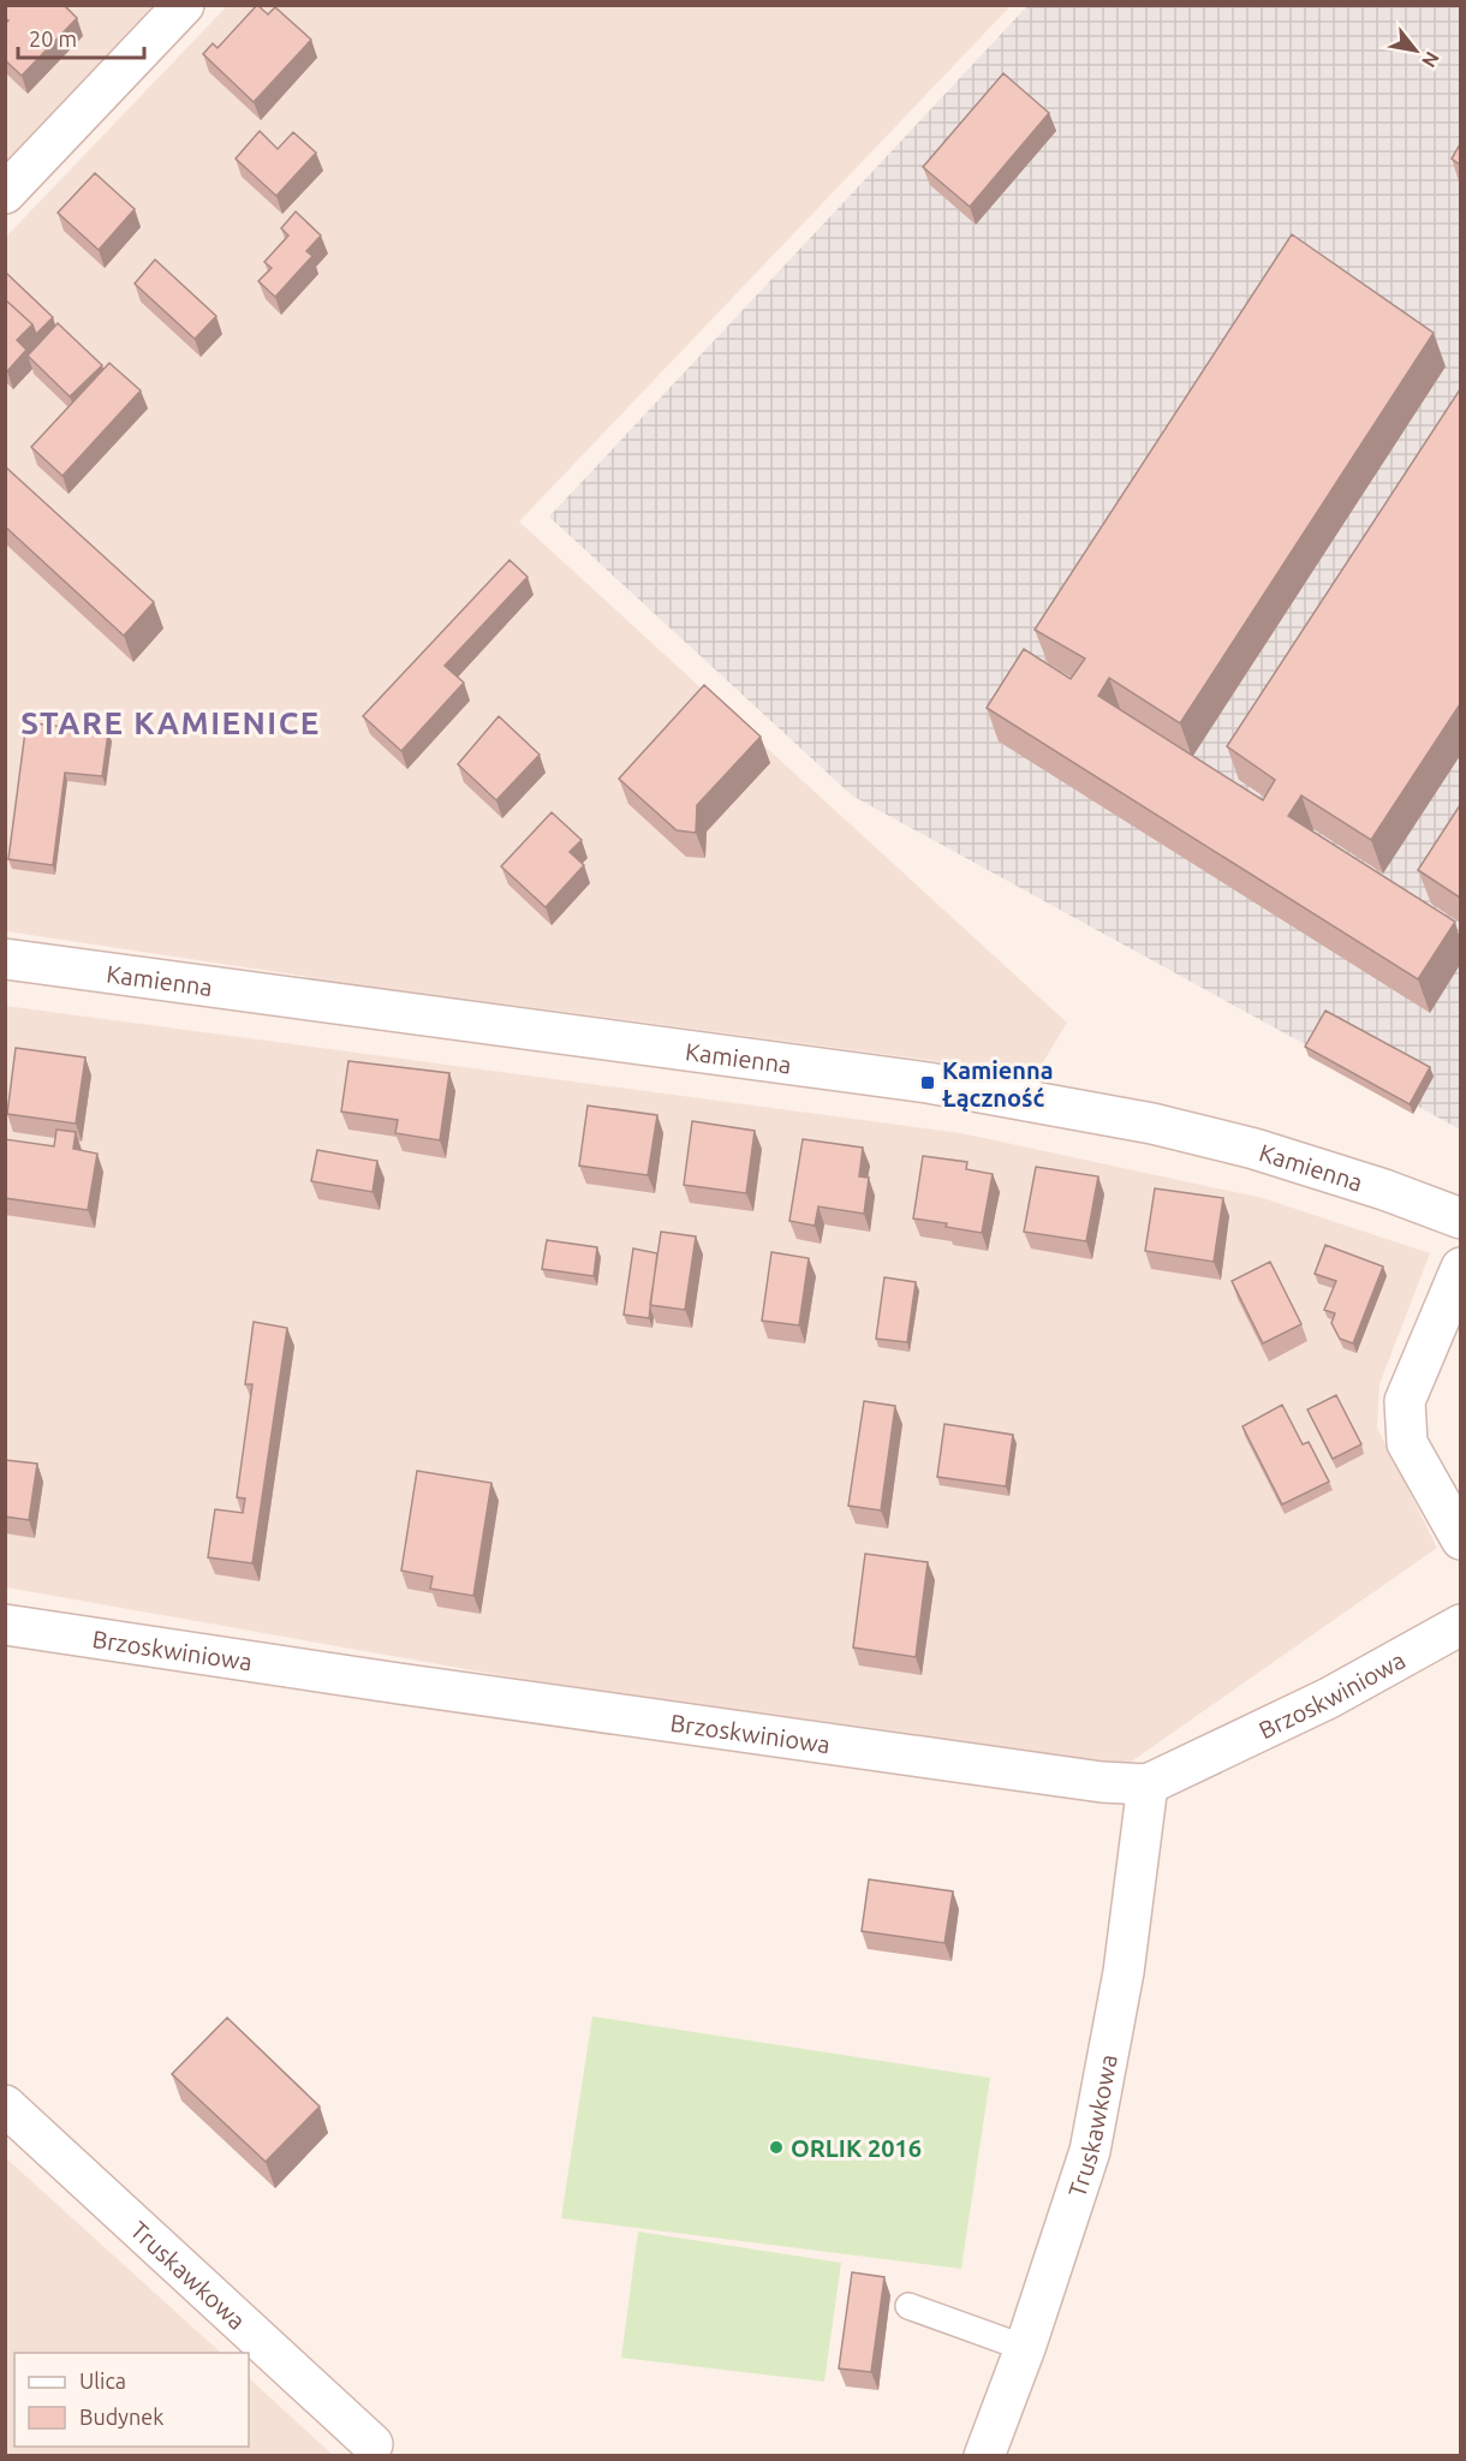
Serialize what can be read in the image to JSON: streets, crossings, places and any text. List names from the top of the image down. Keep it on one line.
{"streets":{"street":["Kamienna","Brzoskwiniowa","Truskawkowa"]},"crossings":[["Brzoskwiniowa","Truskawkowa"]],"districts":["STARE KAMIENICE"],"places":{"transit":["Kamienna Łączność"],"other":["ORLIK 2016"]},"legend":["Ulica","Budynek"],"scale_bar":"20 m","north":"bottom right"}
